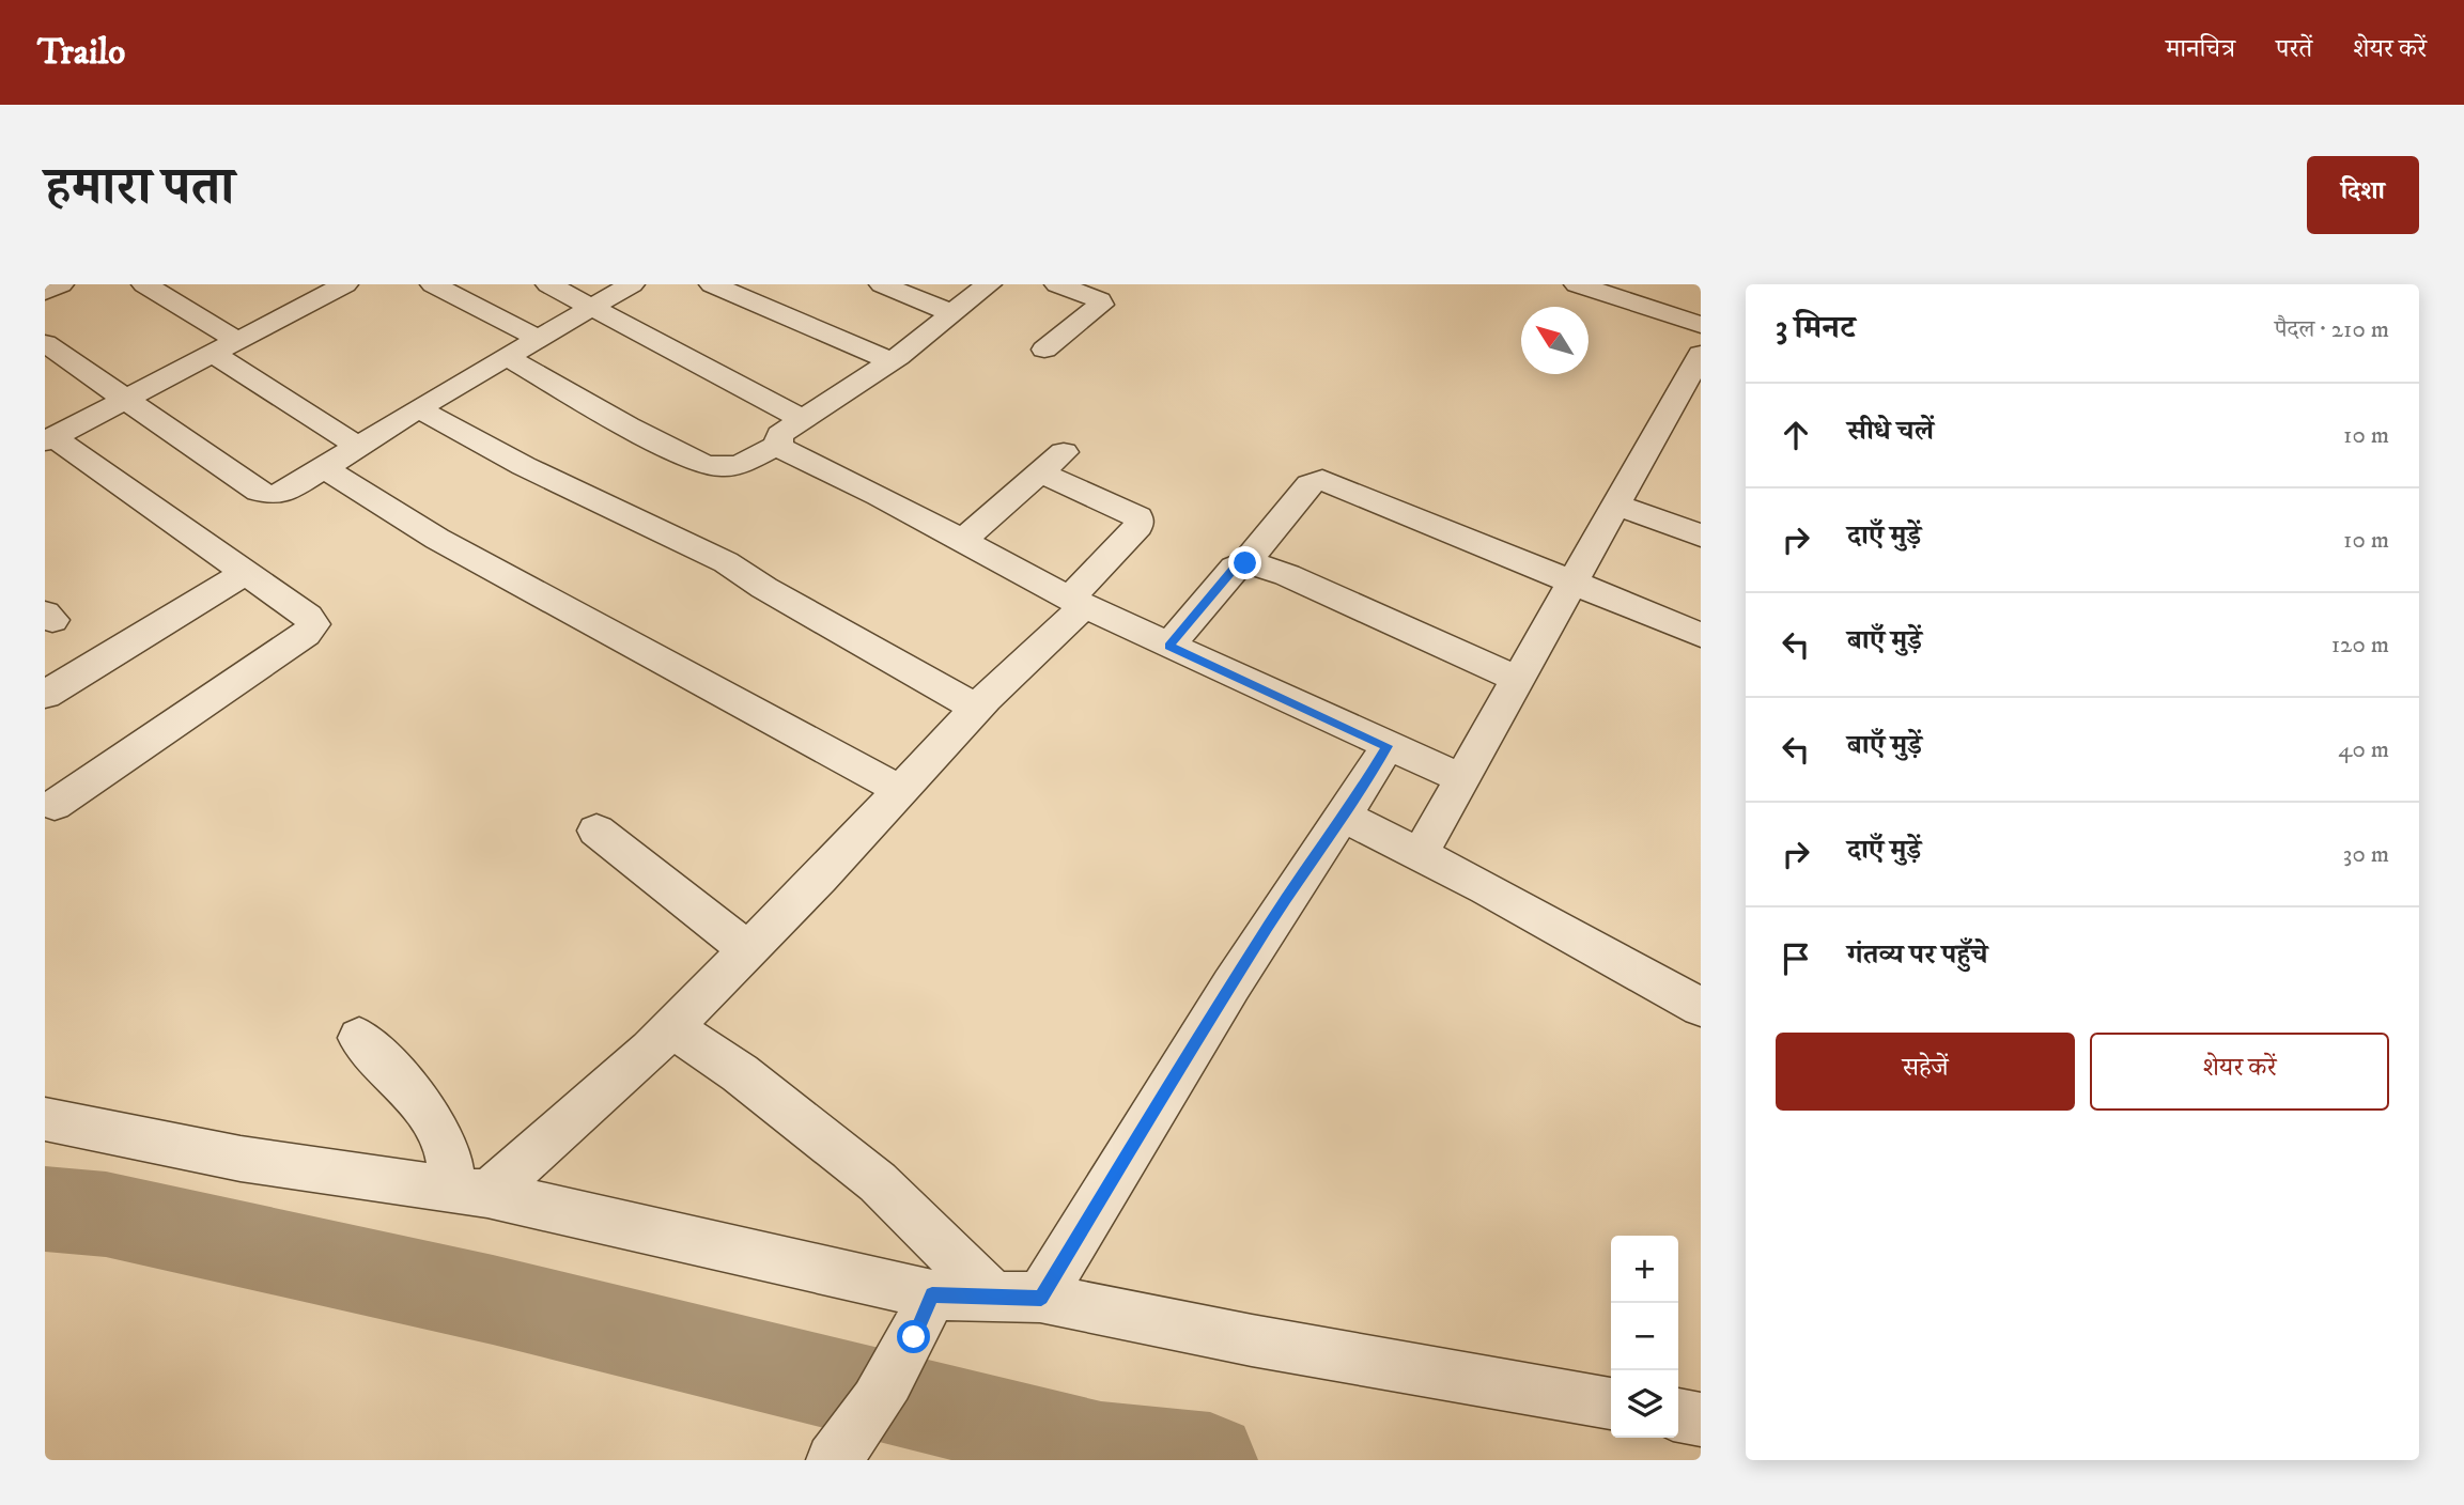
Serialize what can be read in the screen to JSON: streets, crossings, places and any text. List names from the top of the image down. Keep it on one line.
{"north":"top left","page":{"header":"Trailo","nav":["मानचित्र","परतें","शेयर करें"],"title":"हमारा पता","buttons":["दिशा",["सहेजें","शेयर करें"]],"heading":["3 मिनट","पैदल · 210 m"],"list":[["सीधे चलें","10 m"],["दाएँ मुड़ें","10 m"],["बाएँ मुड़ें","120 m"],["बाएँ मुड़ें","40 m"],["दाएँ मुड़ें","30 m"],"गंतव्य पर पहुँचे"],"map_buttons":["+","−"]}}
